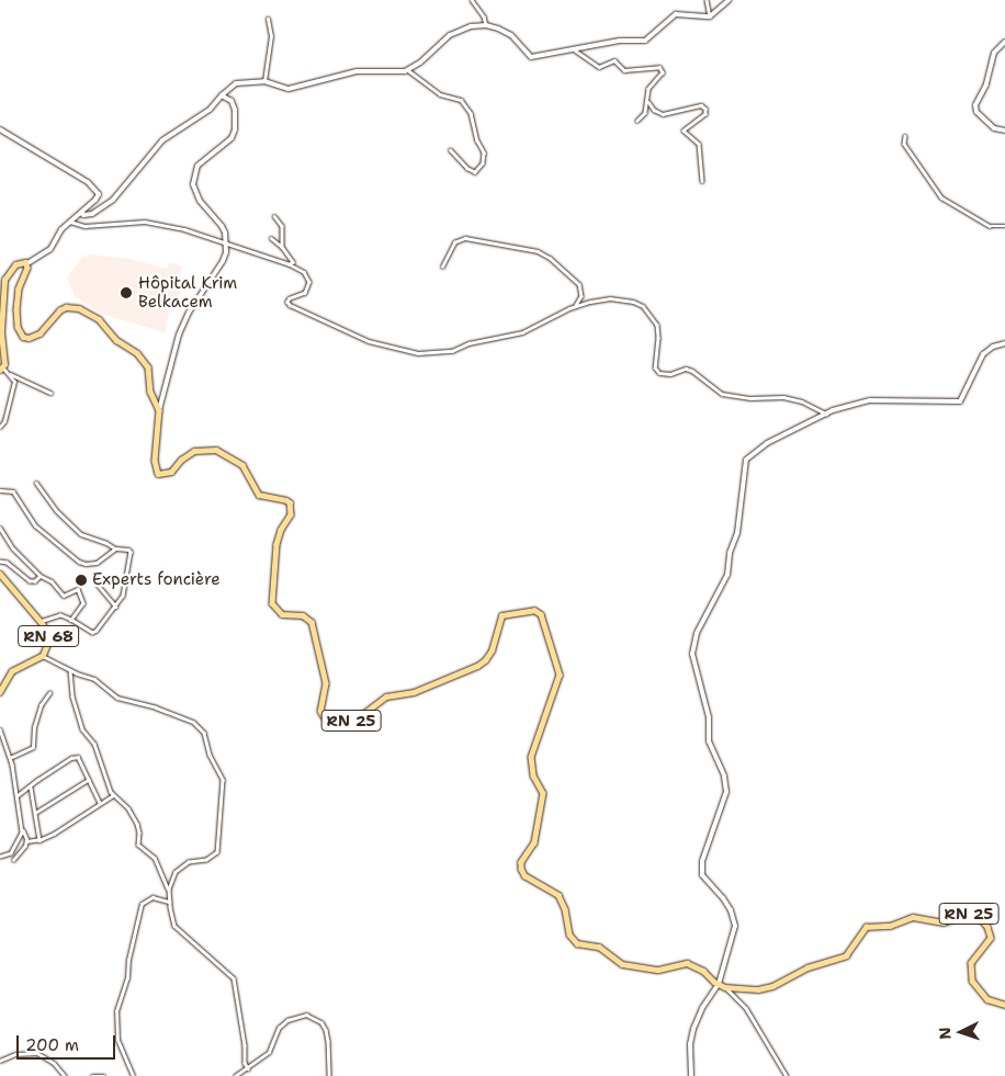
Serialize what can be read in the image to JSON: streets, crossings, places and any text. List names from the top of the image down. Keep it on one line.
{"streets":{"main road":["RN 68","RN 25"]},"places":["Hôpital Krim Belkacem","Experts foncière"],"scale_bar":"200 m","north":"left"}
